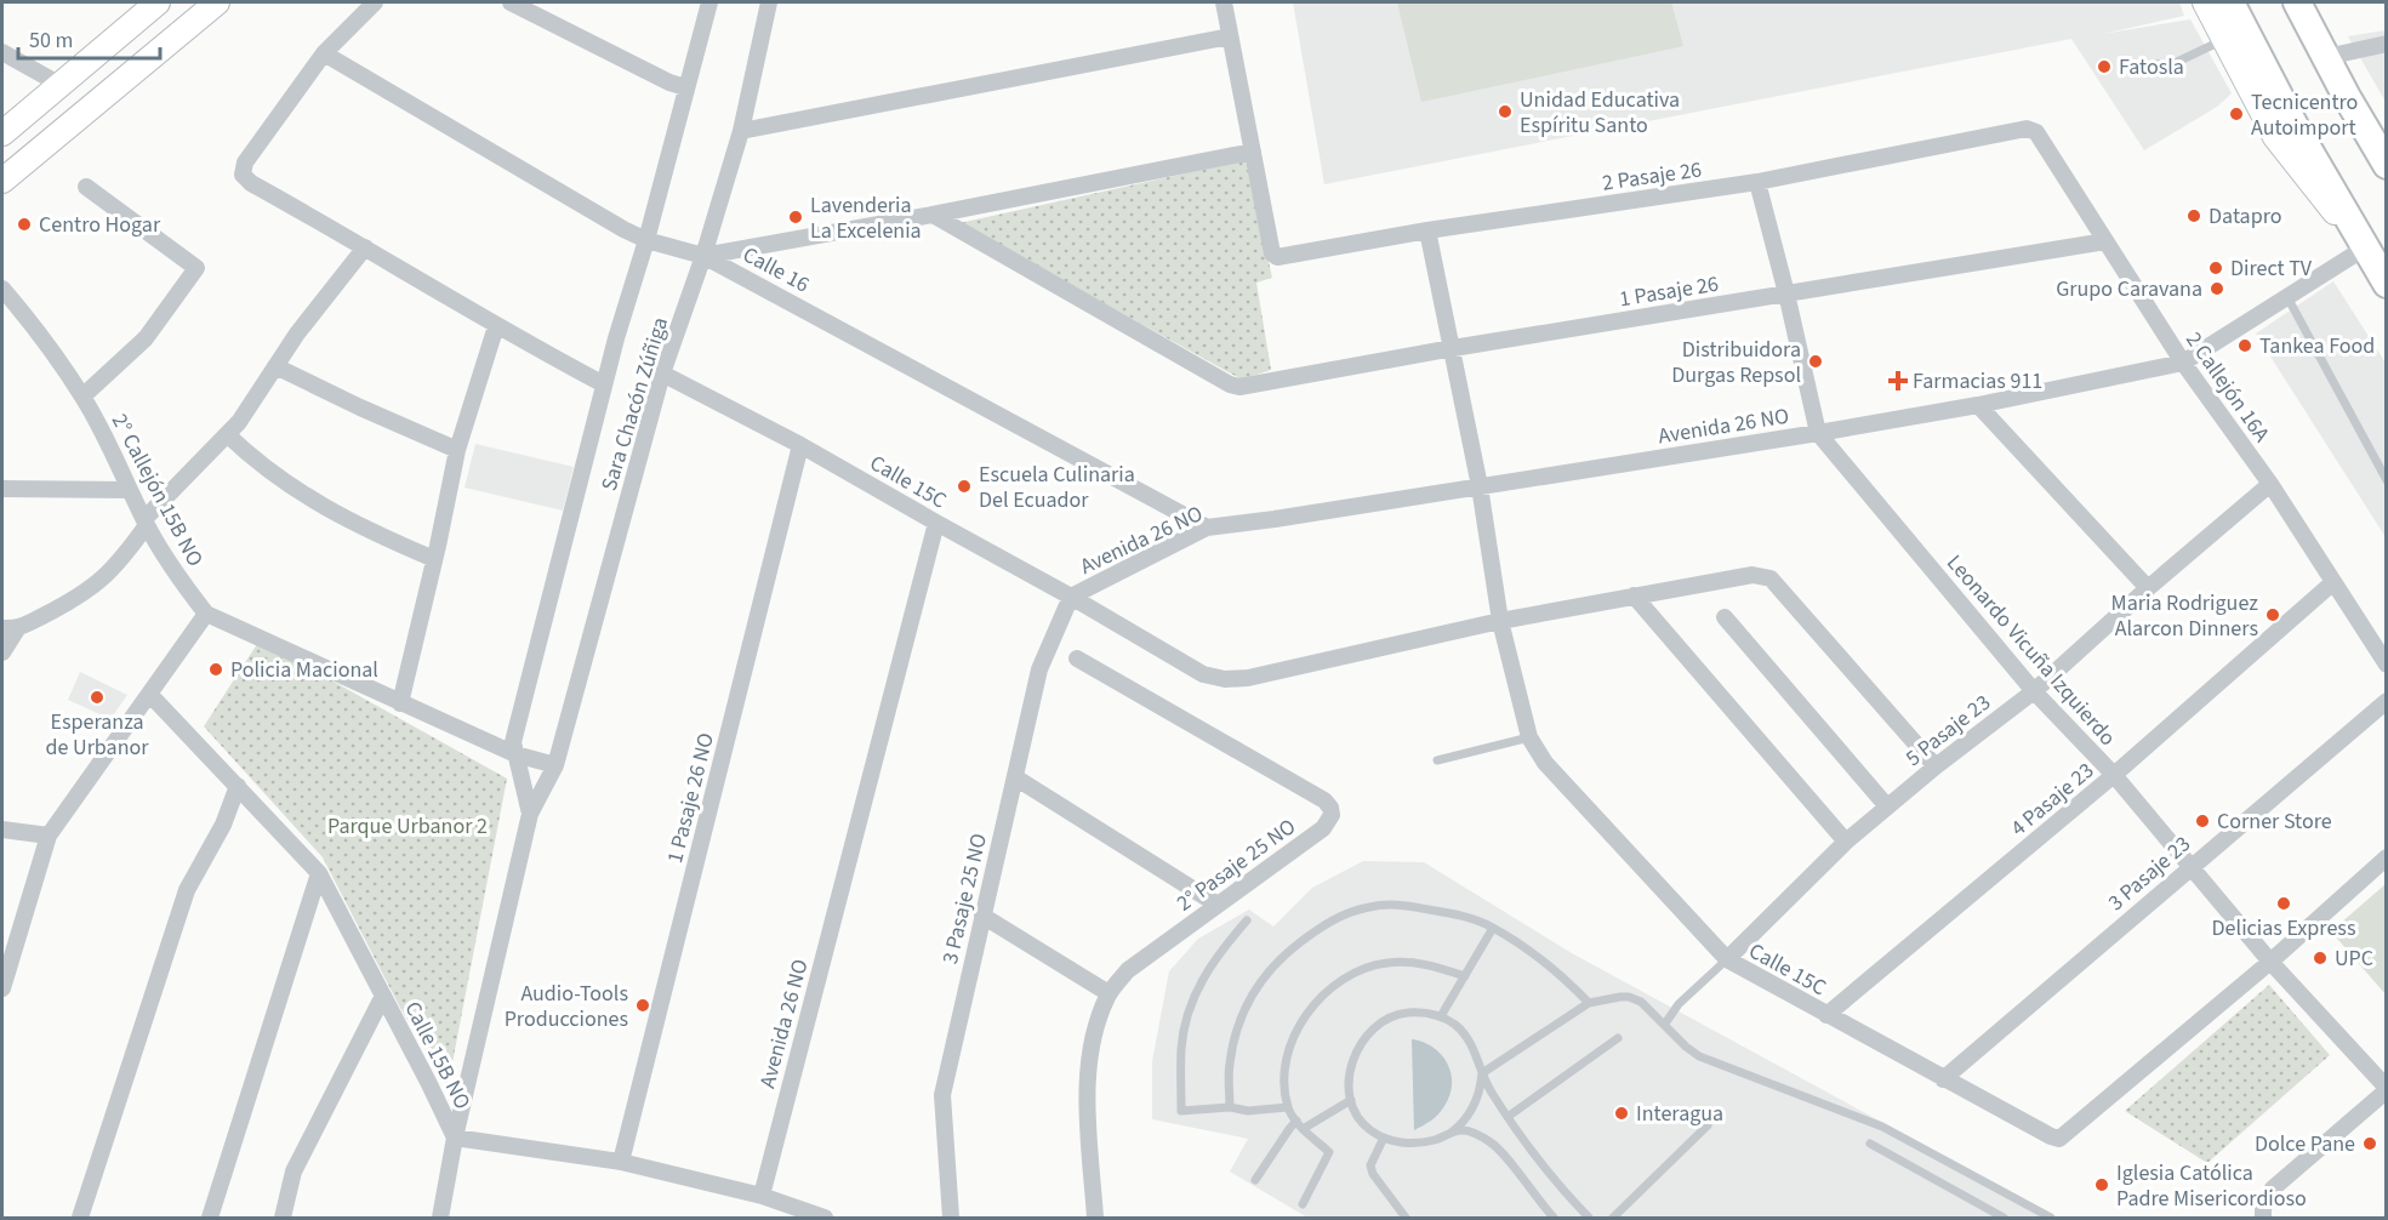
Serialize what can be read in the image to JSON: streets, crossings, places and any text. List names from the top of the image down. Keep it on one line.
{"streets":{"street":["2 Pasaje 26","Calle 16","1 Pasaje 26","2 Callejón 16A","Sara Chacón Zúñiga","Avenida 26 NO","Calle 15C","2° Callejón 15B NO","Leonardo Vicuña Izquierdo","5 Pasaje 23","1 Pasaje 26 NO","4 Pasaje 23","2° Pasaje 25 NO","3 Pasaje 23","3 Pasaje 25 NO","Calle 15B NO"]},"crossings":[["2 Pasaje 26","2 Callejón 16A"],["2 Pasaje 26","Calle 15C"],["2 Pasaje 26","Leonardo Vicuña Izquierdo"],["Calle 16","Sara Chacón Zúñiga"],["Calle 16","Avenida 26 NO"],["1 Pasaje 26","2 Callejón 16A"],["1 Pasaje 26","Calle 15C"],["1 Pasaje 26","Leonardo Vicuña Izquierdo"],["2 Callejón 16A","Avenida 26 NO"],["2 Callejón 16A","5 Pasaje 23"],["2 Callejón 16A","4 Pasaje 23"],["Sara Chacón Zúñiga","Calle 15C"],["Sara Chacón Zúñiga","2° Callejón 15B NO"],["Sara Chacón Zúñiga","Calle 15B NO"],["Avenida 26 NO","Calle 15C"],["Avenida 26 NO","Leonardo Vicuña Izquierdo"],["Avenida 26 NO","3 Pasaje 25 NO"],["Avenida 26 NO","Calle 15B NO"],["Calle 15C","Leonardo Vicuña Izquierdo"],["Calle 15C","5 Pasaje 23"],["Calle 15C","1 Pasaje 26 NO"],["Calle 15C","4 Pasaje 23"],["Calle 15C","3 Pasaje 23"],["Calle 15C","3 Pasaje 25 NO"],["Leonardo Vicuña Izquierdo","5 Pasaje 23"],["Leonardo Vicuña Izquierdo","4 Pasaje 23"],["Leonardo Vicuña Izquierdo","3 Pasaje 23"],["1 Pasaje 26 NO","Calle 15B NO"]],"parks":["Parque Urbanor 2"],"places":{"other":["Fatosla","Unidad Educativa Espíritu Santo","Tecnicentro Autoimport","Datapro","Lavenderia La Excelenia","Centro Hogar","Direct TV","Grupo Caravana","Tankea Food","Distribuidora Durgas Repsol","Escuela Culinaria Del Ecuador","Maria Rodriguez Alarcon Dinners","Policia Macional","Esperanza de Urbanor","Corner Store","Delicias Express","UPC","Audio-Tools Producciones","Interagua","Dolce Pane","Iglesia Católica Padre Misericordioso"],"health":["Farmacias 911"]},"scale_bar":"50 m"}
